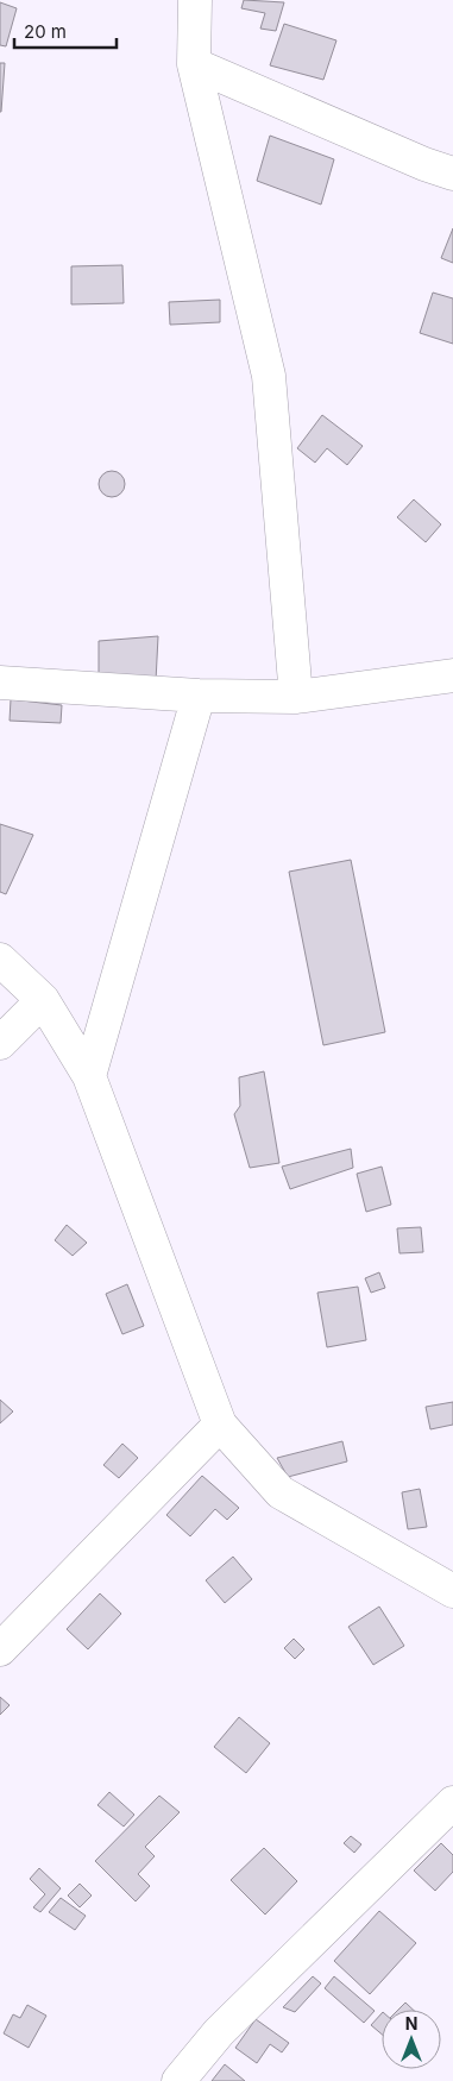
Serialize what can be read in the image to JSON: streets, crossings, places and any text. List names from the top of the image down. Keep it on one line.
{"scale_bar":"20 m","north":"top"}
